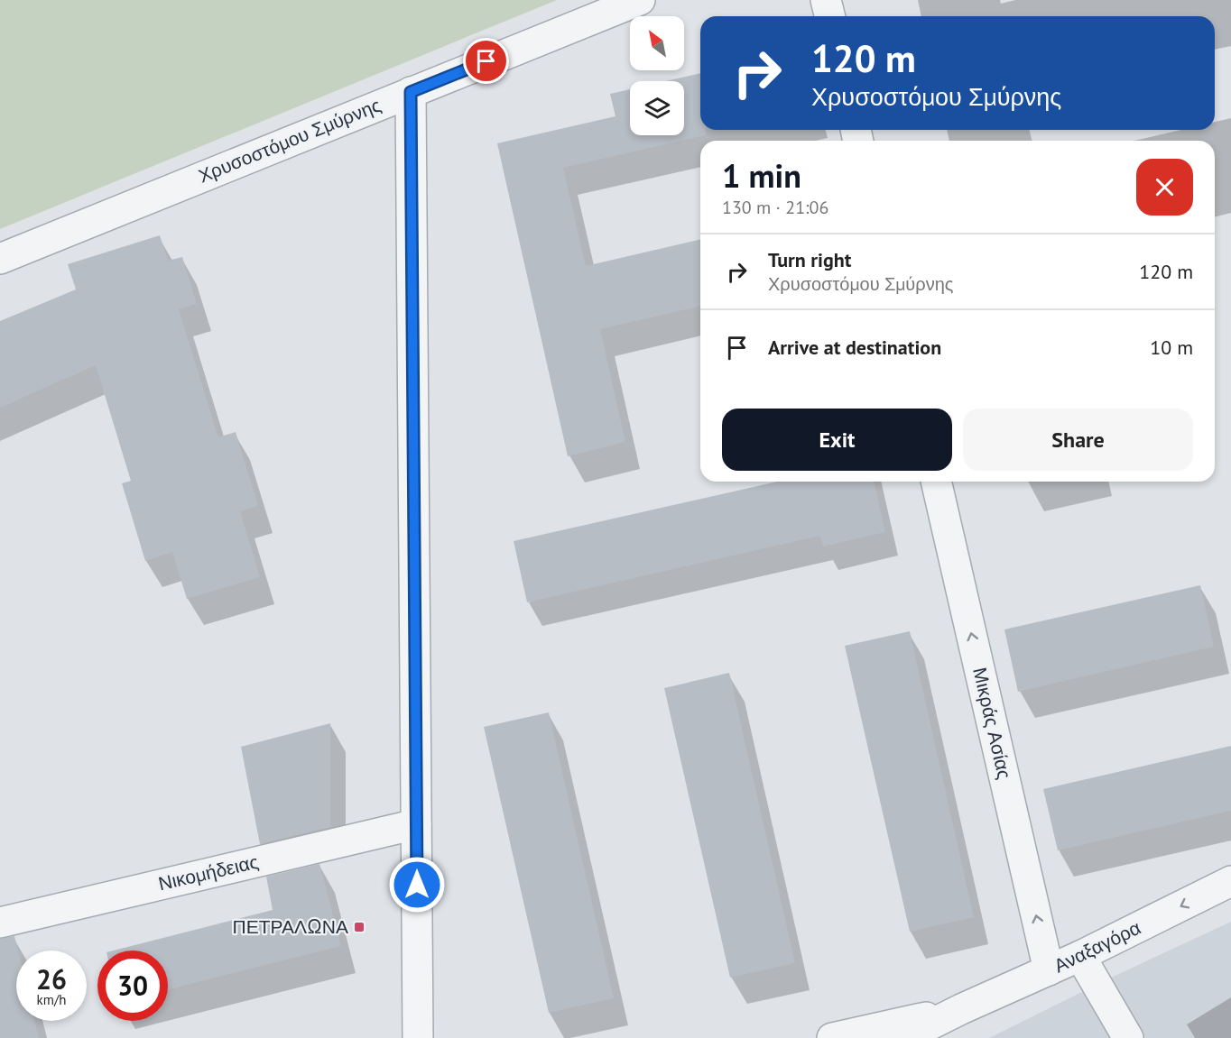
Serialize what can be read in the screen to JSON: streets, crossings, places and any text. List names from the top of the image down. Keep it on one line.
{"streets":{"street":["Χρυσοστόμου Σμύρνης","Μικράς Ασίας","Νικομήδειας","Αναξαγόρα"]},"crossings":[["Μικράς Ασίας","Αναξαγόρα"]],"one_way":["Μικράς Ασίας"],"places":{"transit":["ΠΕΤΡΑΛΩΝΑ"]},"north":"top left","page":{"turn":["120 m","Χρυσοστόμου Σμύρνης"],"heading":["1 min","130 m · 21:06"],"list":[{"name":"Turn right","note":"Χρυσοστόμου Σμύρνης","value":"120 m"},{"name":"Arrive at destination","value":"10 m"}],"buttons":["Exit","Share"],"speed":"26 km/h","limit":"30"}}
